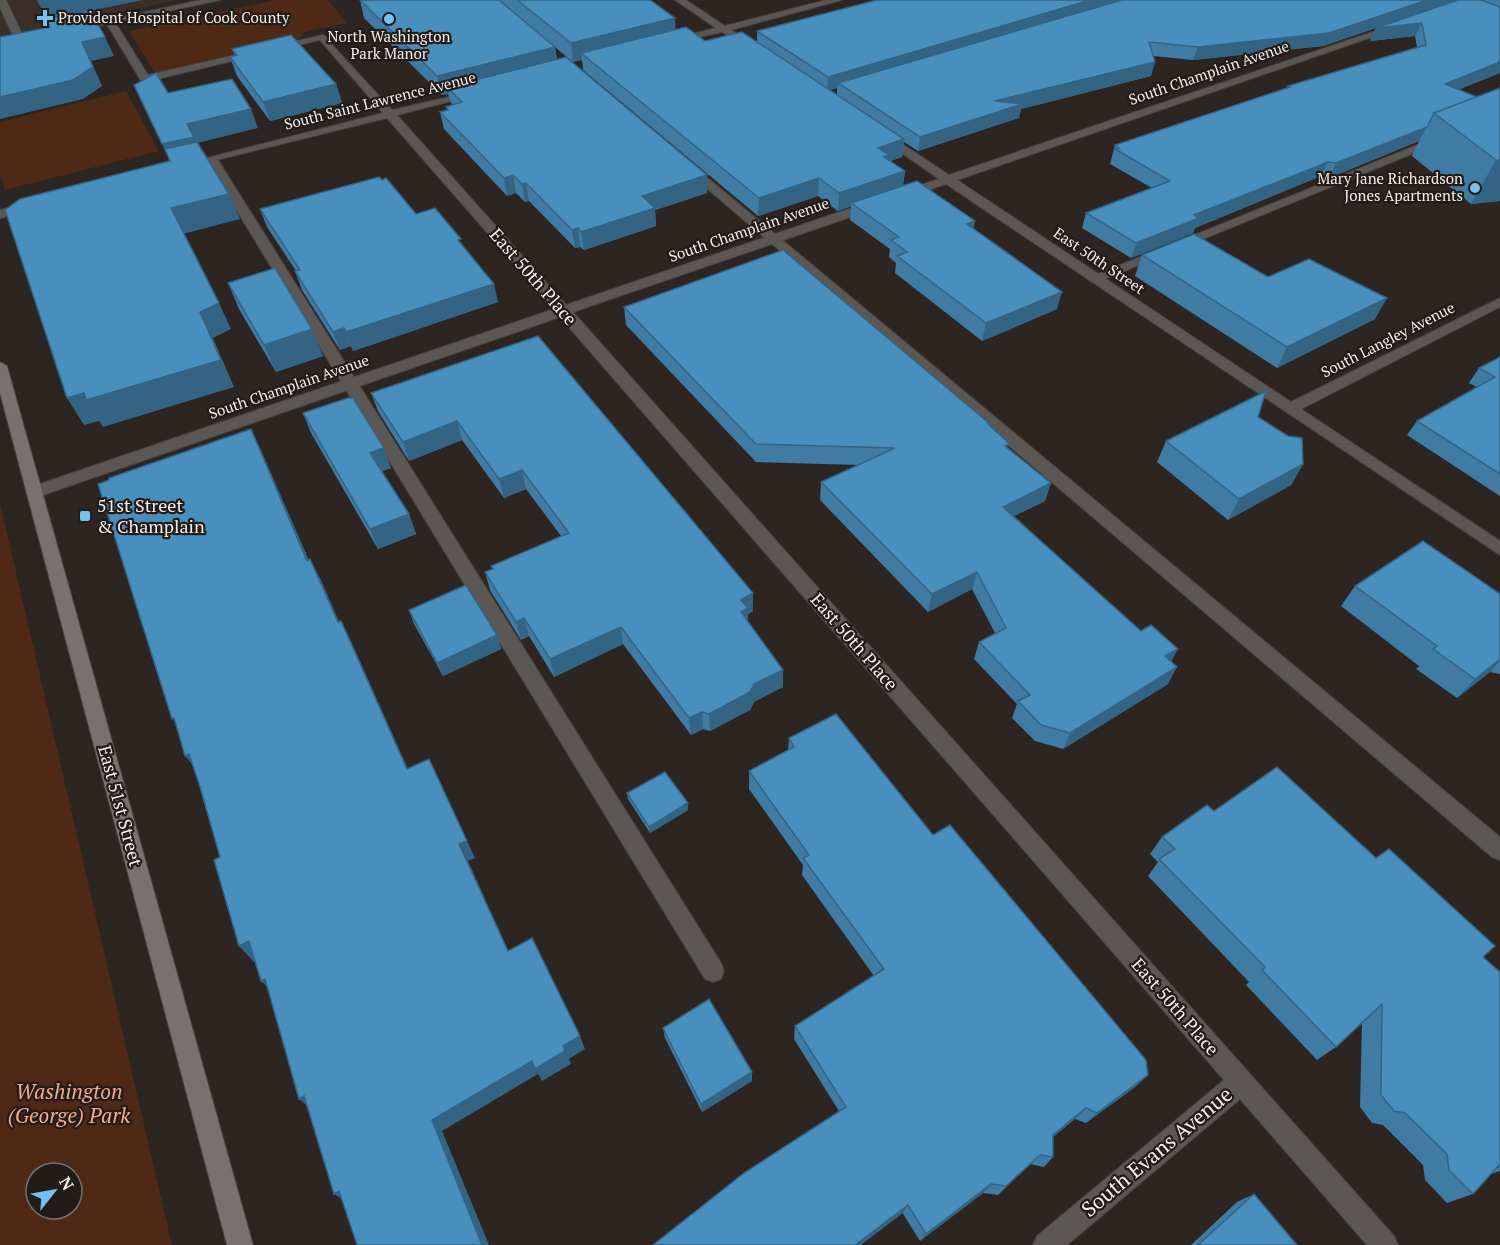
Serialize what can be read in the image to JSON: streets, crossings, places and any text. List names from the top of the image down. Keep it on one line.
{"streets":{"main road":["East 51st Street"],"street":["South Champlain Avenue","South Saint Lawrence Avenue","East 50th Street","East 50th Place","South Langley Avenue","South Evans Avenue"]},"crossings":[["South Champlain Avenue","East 50th Street"],["South Champlain Avenue","East 50th Place"],["South Champlain Avenue","East 51st Street"],["South Saint Lawrence Avenue","East 50th Place"],["East 50th Street","South Langley Avenue"],["East 50th Place","South Evans Avenue"]],"parks":["Washington (George) Park"],"places":{"health":["Provident Hospital of Cook County"],"other":["North Washington Park Manor","Mary Jane Richardson Jones Apartments"],"transit":["51st Street & Champlain"]},"north":"top right"}
